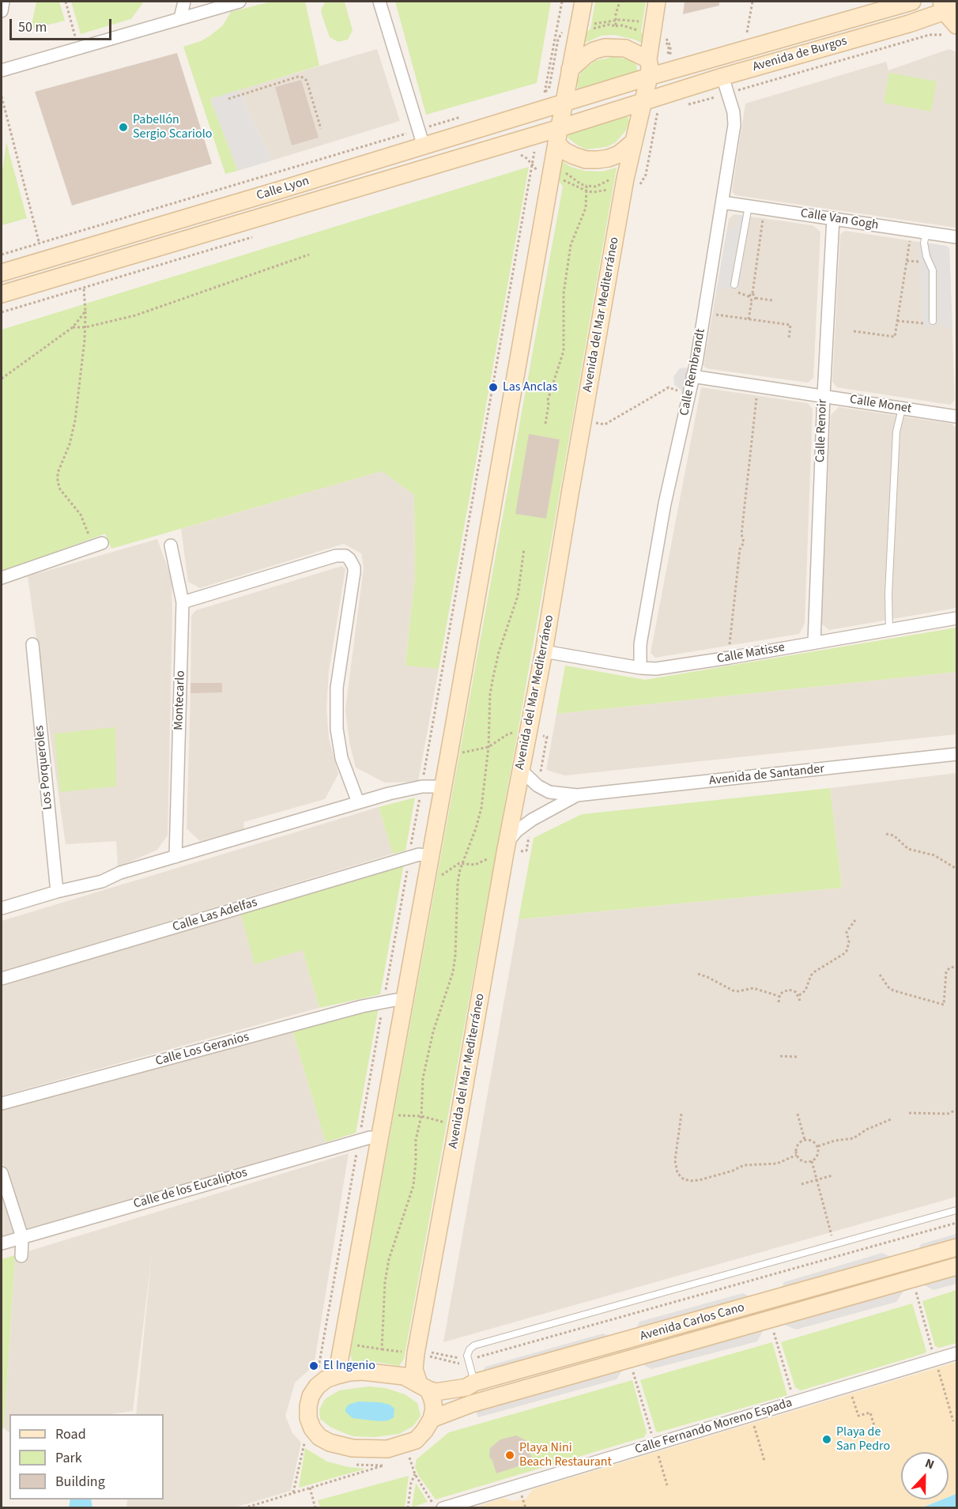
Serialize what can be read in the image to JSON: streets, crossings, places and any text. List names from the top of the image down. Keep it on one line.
{"streets":{"street":["Avenida de Burgos","Calle Lyon","Calle Van Gogh","Avenida del Mar Mediterráneo","Calle Rembrandt","Calle Monet","Calle Renoir","Calle Matisse","Montecarlo","Los Porqueroles","Avenida de Santander","Calle Las Adelfas","Calle Los Geranios","Calle de los Eucaliptos","Avenida Carlos Cano","Calle Fernando Moreno Espada"]},"crossings":[["Avenida de Burgos","Calle Lyon"],["Avenida de Burgos","Avenida del Mar Mediterráneo"],["Avenida de Burgos","Calle Rembrandt"],["Calle Lyon","Avenida del Mar Mediterráneo"],["Calle Van Gogh","Calle Rembrandt"],["Calle Van Gogh","Calle Renoir"],["Avenida del Mar Mediterráneo","Calle Matisse"],["Avenida del Mar Mediterráneo","Avenida de Santander"],["Avenida del Mar Mediterráneo","Avenida Carlos Cano"],["Calle Rembrandt","Calle Monet"],["Calle Rembrandt","Calle Matisse"],["Calle Monet","Calle Renoir"],["Calle Renoir","Calle Matisse"]],"places":["Pabellón Sergio Scariolo","Las Anclas","El Ingenio","Playa de San Pedro","Playa Nini Beach Restaurant"],"legend":["Road","Park","Building"],"scale_bar":"50 m","north":"top"}
